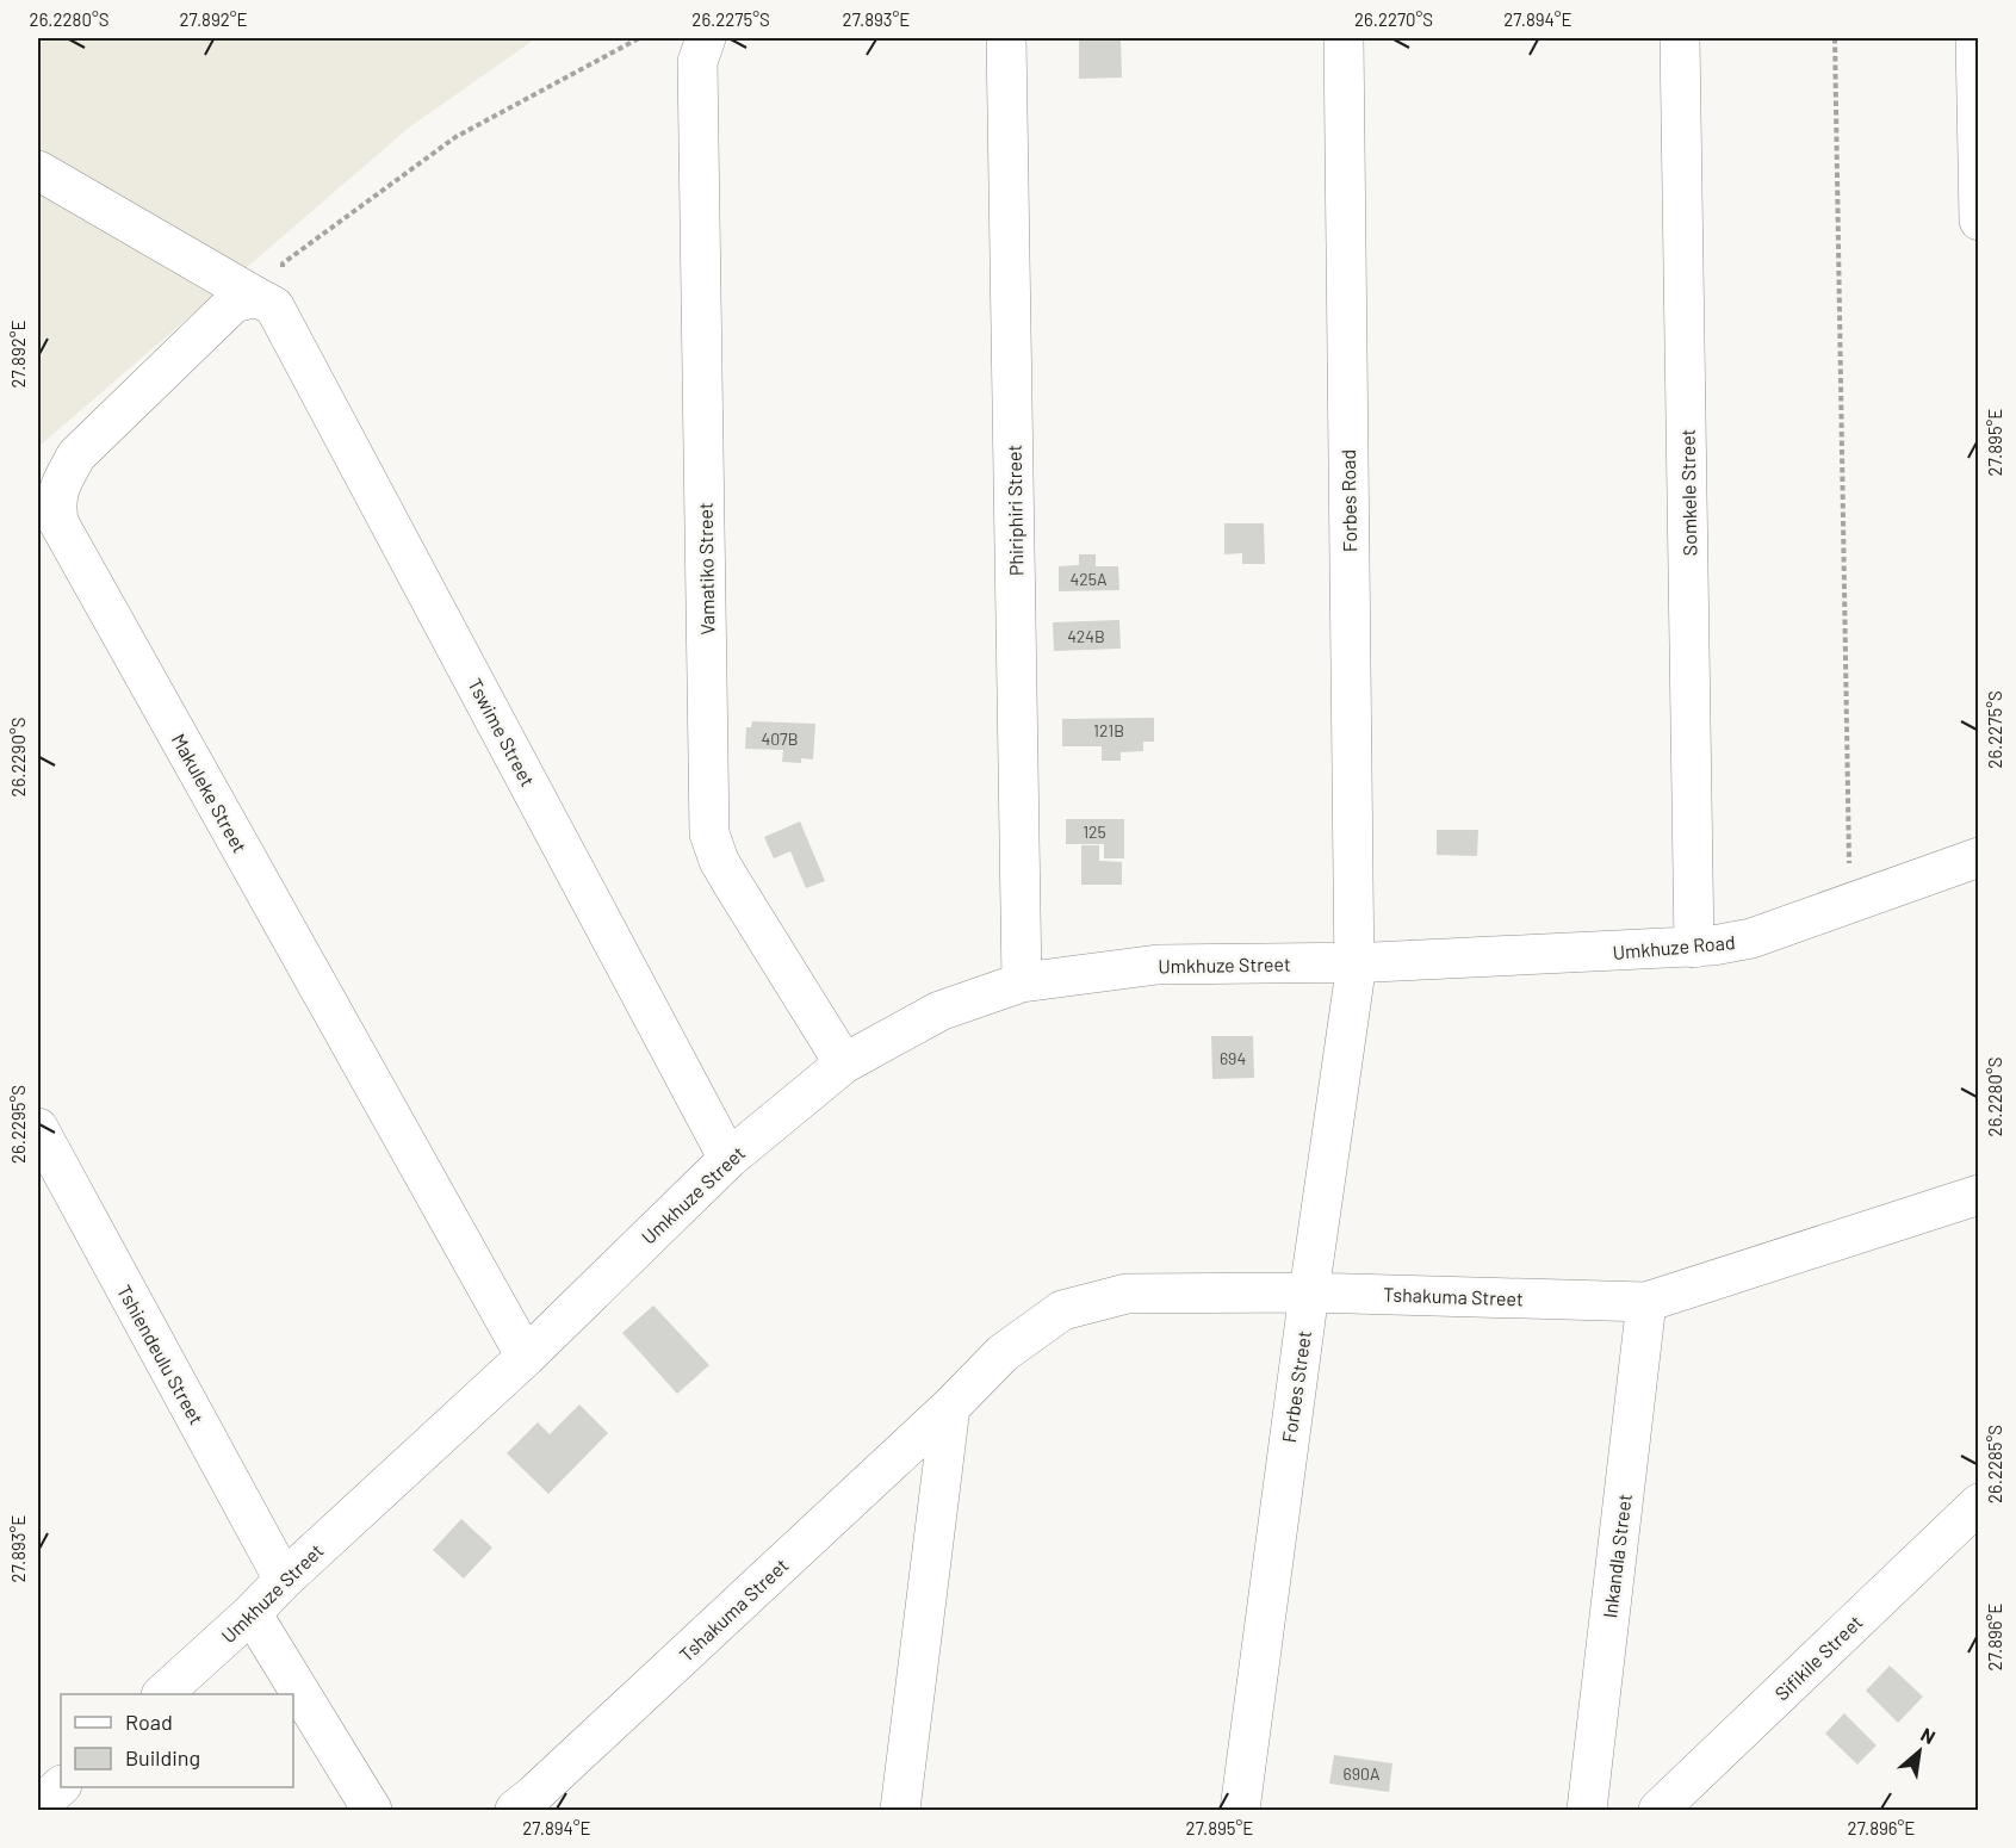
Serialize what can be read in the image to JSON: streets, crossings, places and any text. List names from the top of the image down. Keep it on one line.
{"streets":{"street":["Somkele Street","Forbes Road","Phiriphiri Street","Vamatiko Street","Tswime Street","Makuleke Street","Umkhuze Road","Umkhuze Street","Tshakuma Street","Tshiendeulu Street","Forbes Street","Inkandla Street","Sifikile Street"]},"crossings":[["Somkele Street","Umkhuze Road"],["Forbes Road","Umkhuze Road"],["Forbes Road","Umkhuze Street"],["Forbes Road","Forbes Street"],["Phiriphiri Street","Umkhuze Street"],["Vamatiko Street","Umkhuze Street"],["Tswime Street","Makuleke Street"],["Tswime Street","Umkhuze Street"],["Makuleke Street","Umkhuze Street"],["Umkhuze Road","Umkhuze Street"],["Umkhuze Road","Forbes Street"],["Umkhuze Street","Tshiendeulu Street"],["Umkhuze Street","Forbes Street"],["Tshakuma Street","Forbes Street"],["Tshakuma Street","Inkandla Street"]],"house_numbers":["425A","424B","121B","407B","125","694","690A"],"legend":["Road","Building"],"north":"top right","coordinates":["26.2280°S","27.892°E","26.2275°S","27.893°E","26.2270°S","27.894°E","27.895°E","26.2290°S","26.2295°S","26.2285°S","27.896°E"]}
